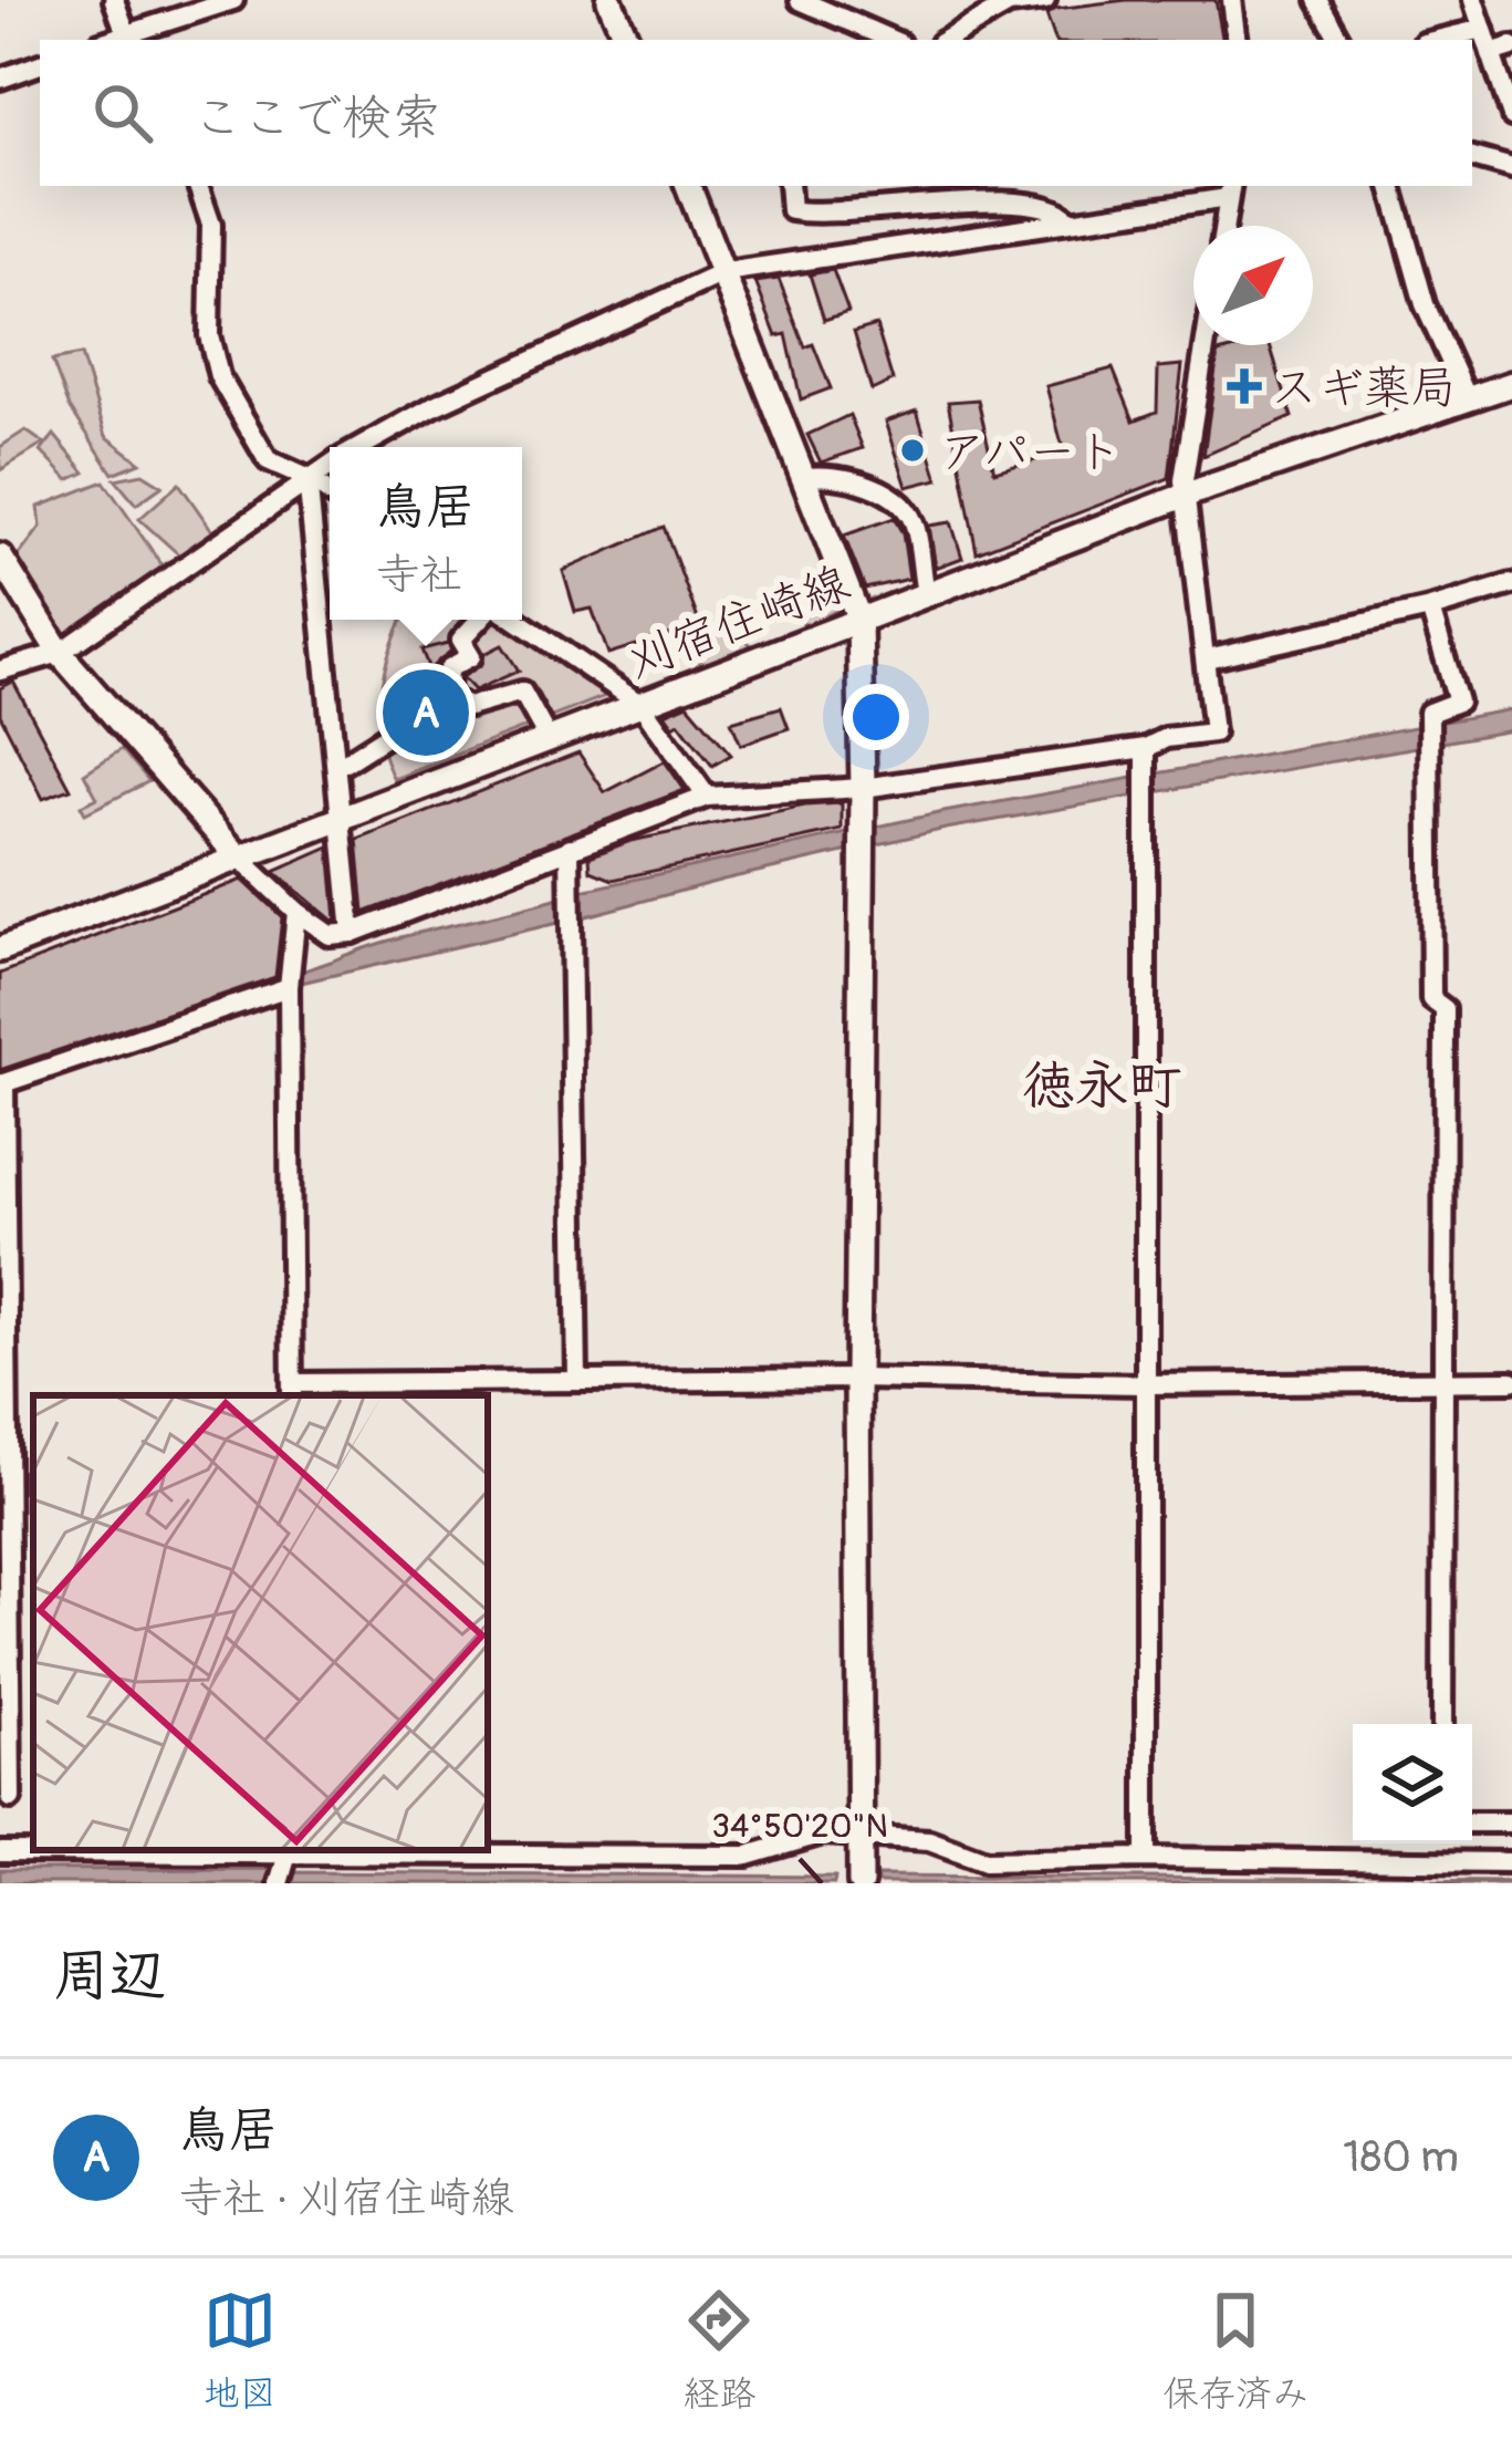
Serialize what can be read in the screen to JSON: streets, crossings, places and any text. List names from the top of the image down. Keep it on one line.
{"streets":{"street":["刈宿住崎線"]},"districts":["徳永町"],"places":{"health":["スギ薬局"],"other":["アパート"]},"north":"top right","page":{"search":"ここで検索","popup":["鳥居","寺社"],"pins":"A","heading":"周辺","list":[{"mark":"A","name":"鳥居","note":"寺社 · 刈宿住崎線","value":"180 m"}],"nav":["地図","経路","保存済み"]},"coordinates":["34°50'20\"N"]}
